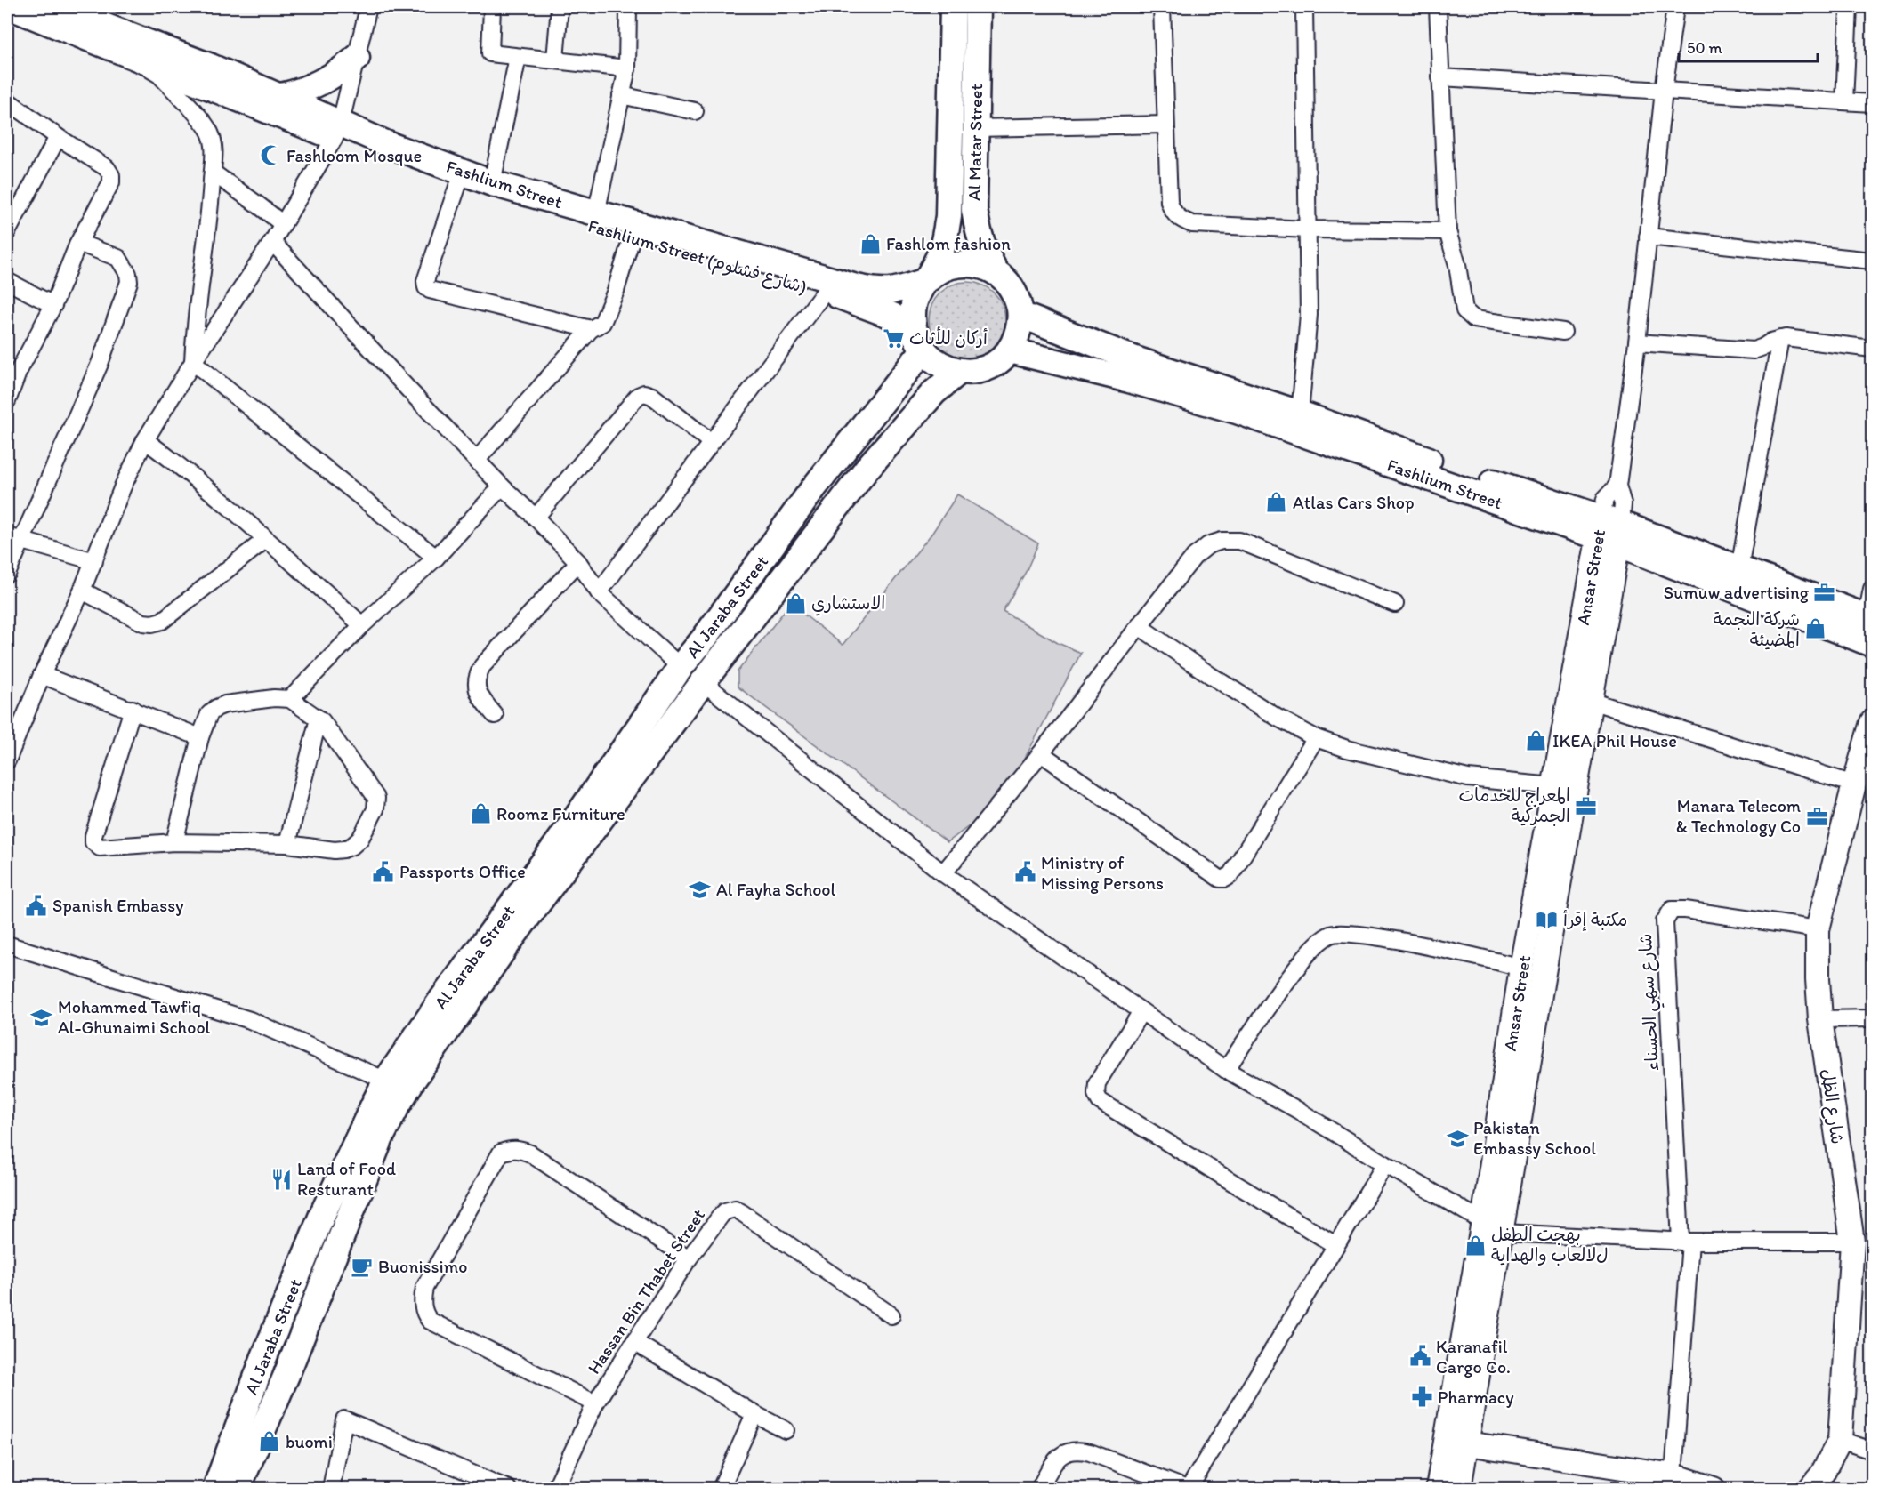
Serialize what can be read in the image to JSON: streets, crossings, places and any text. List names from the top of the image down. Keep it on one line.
{"streets":{"main road":["Al Matar Street","Fashlium Street","Fashlium Street (شارع فشلوم)","Ansar Street","Al Jaraba Street","شارع الظل"],"street":["شارع سهي الحسناء","Hassan Bin Thabet Street"]},"crossings":[["Al Matar Street","Fashlium Street"],["Al Matar Street","Fashlium Street (شارع فشلوم)"],["Al Matar Street","Al Jaraba Street"],["Fashlium Street","Fashlium Street (شارع فشلوم)"],["Fashlium Street","Ansar Street"],["Fashlium Street","Al Jaraba Street"],["Fashlium Street (شارع فشلوم)","Al Jaraba Street"],["شارع سهي الحسناء","شارع الظل"]],"places":{"mosque":["Fashloom Mosque"],"shop":["Fashlom fashion","Atlas Cars Shop","الاستشاري","شركة النجمة المضيئة","IKEA Phil House","Roomz Furniture","بهجت الطفل لﻻلعاب والهداية","buomi"],"supermarket":["أركان للأثاث"],"office":["Sumuw advertising","المعراج للخدمات الجمركية","Manara Telecom & Technology Co"],"public building":["Passports Office","Ministry of Missing Persons","Spanish Embassy","Karanafil Cargo Co."],"school or university":["Al Fayha School","Mohammed Tawfiq Al-Ghunaimi School","Pakistan Embassy School"],"library":["مكتبة إقرأ"],"restaurant":["Land of Food Resturant"],"cafe":["Buonissimo"],"pharmacy":["Pharmacy"]},"scale_bar":"50 m"}
